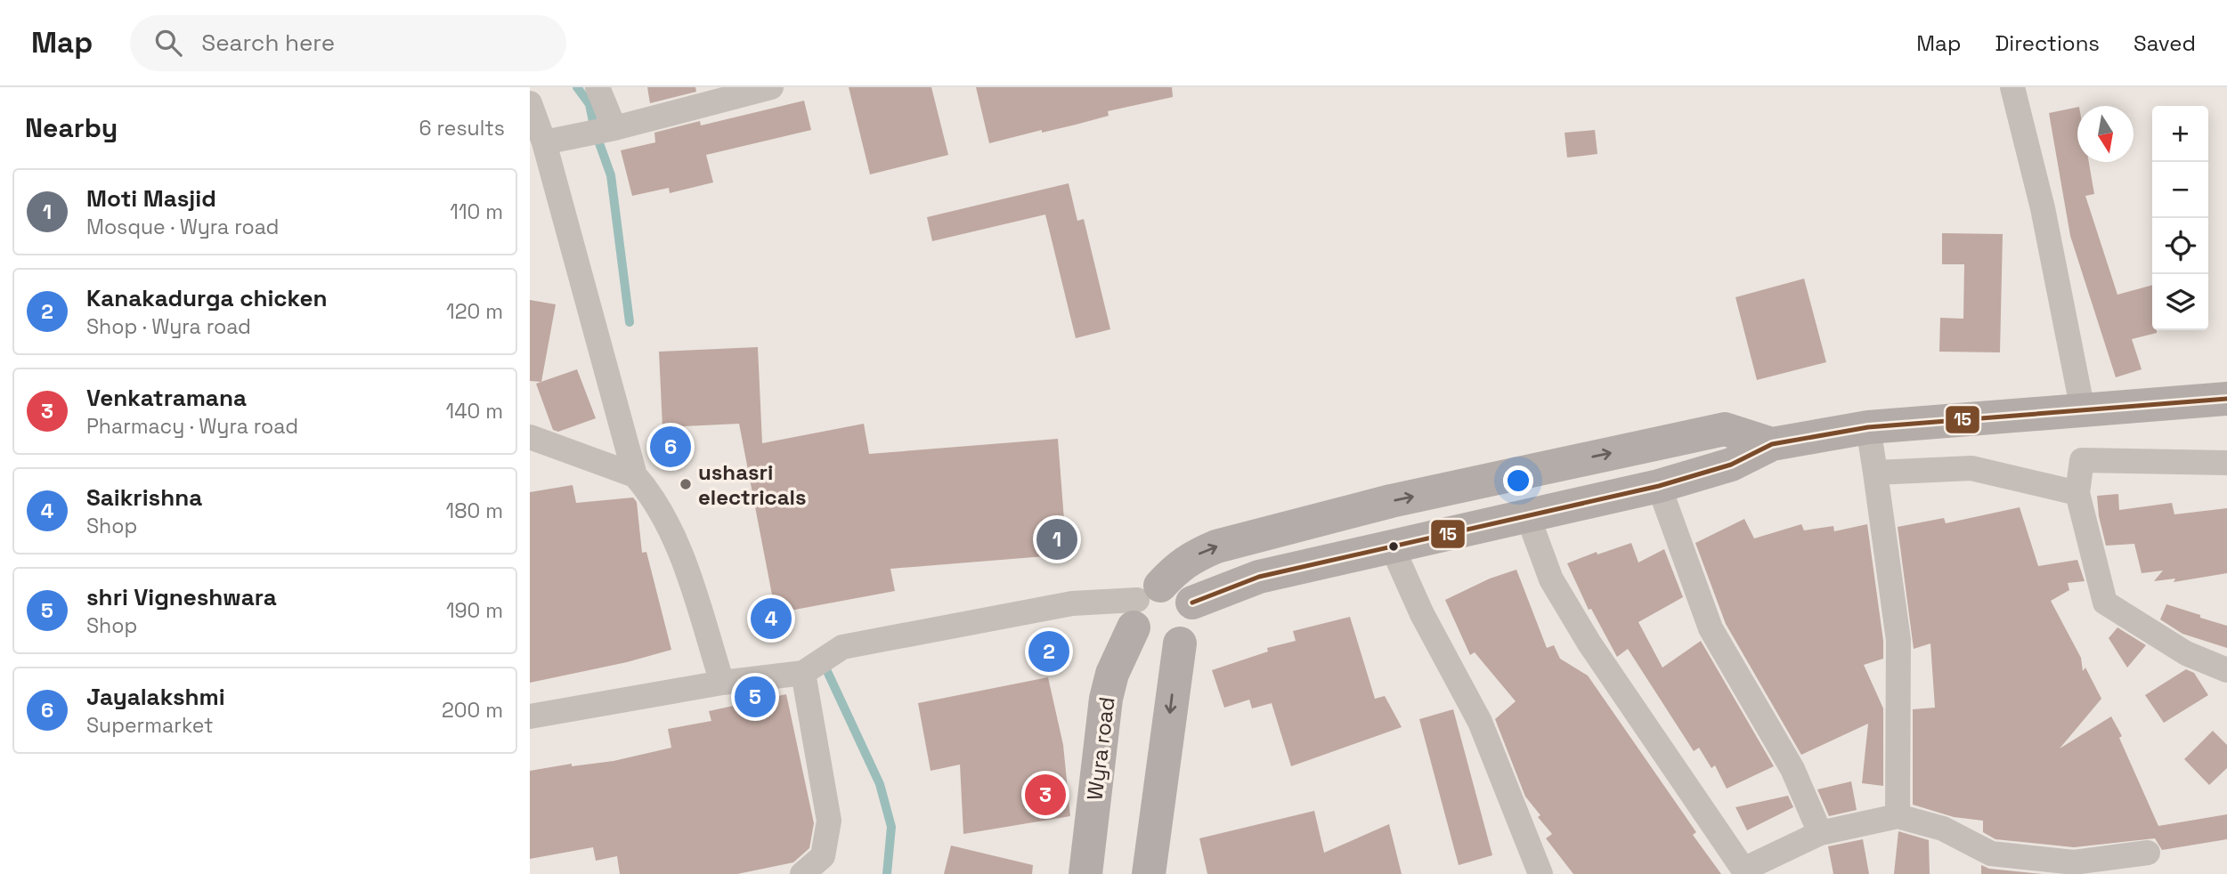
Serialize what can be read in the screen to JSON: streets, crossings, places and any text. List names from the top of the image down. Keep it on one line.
{"streets":{"main road":["Wyra road"]},"places":["ushasri electricals"],"lines":["transit line 15"],"north":"bottom","page":{"header":"Map","search":"Search here","nav":["Map","Directions","Saved"],"heading":["Nearby","6 results"],"map_buttons":["+","−"],"list":[{"mark":"1","name":"Moti Masjid","note":"Mosque · Wyra road","value":"110 m"},{"mark":"2","name":"Kanakadurga chicken","note":"Shop · Wyra road","value":"120 m"},{"mark":"3","name":"Venkatramana","note":"Pharmacy · Wyra road","value":"140 m"},{"mark":"4","name":"Saikrishna","note":"Shop","value":"180 m"},{"mark":"5","name":"shri Vigneshwara","note":"Shop","value":"190 m"},{"mark":"6","name":"Jayalakshmi","note":"Supermarket","value":"200 m"}],"pins":["6","1","4","2","5","3"]}}
